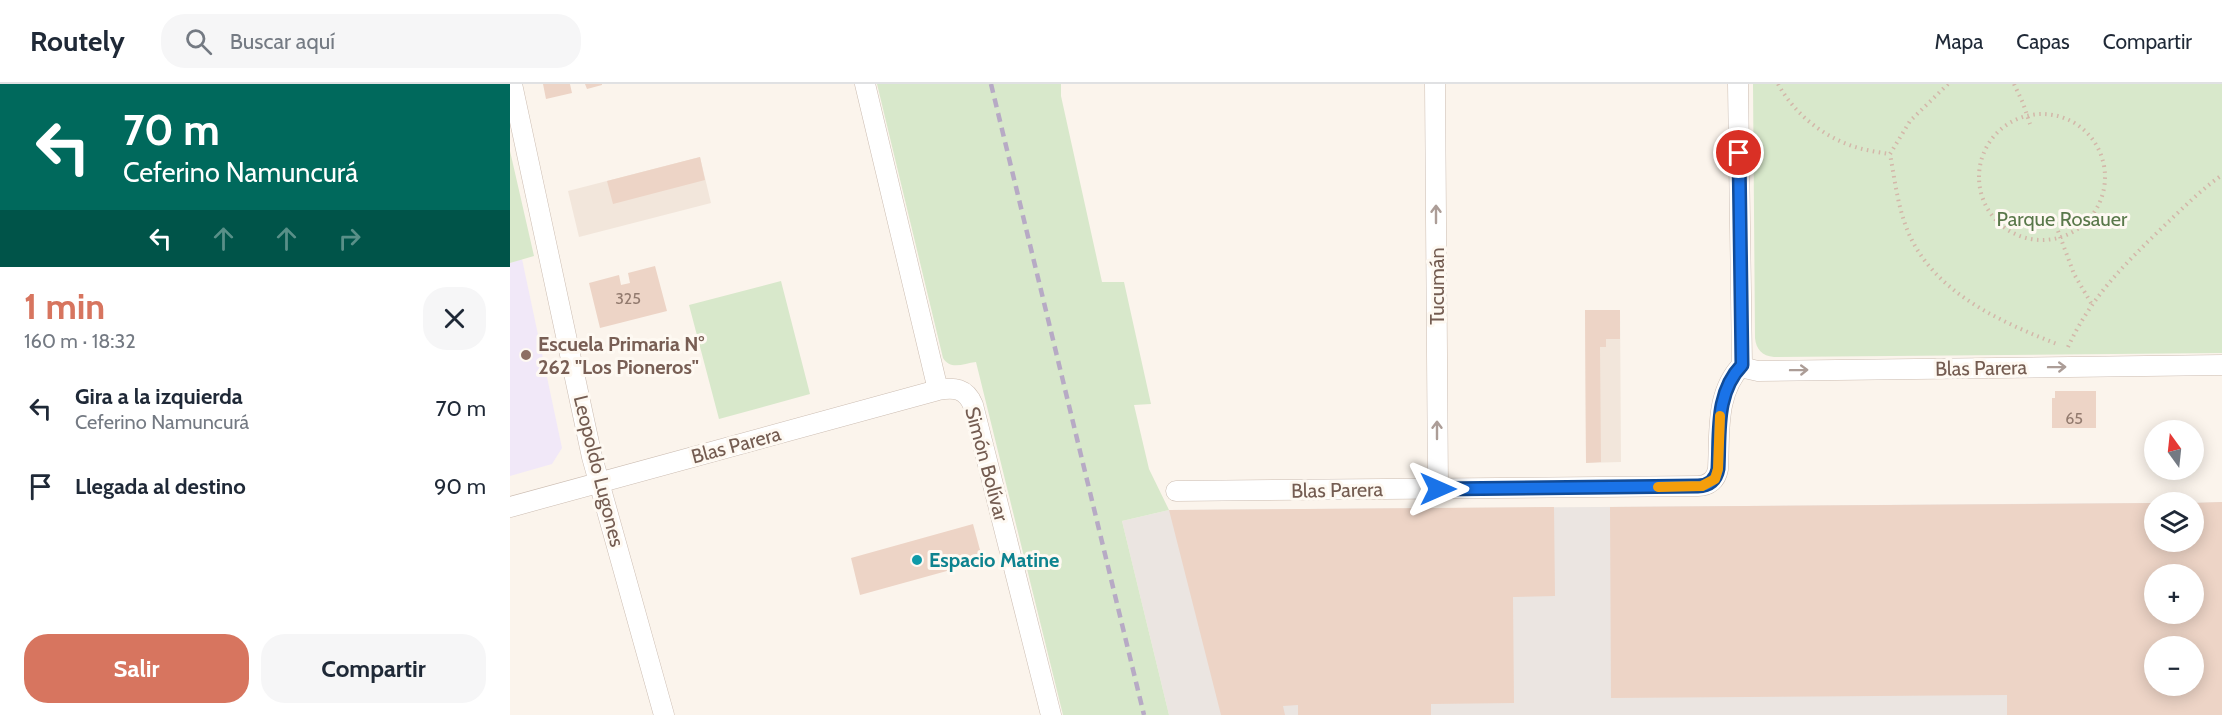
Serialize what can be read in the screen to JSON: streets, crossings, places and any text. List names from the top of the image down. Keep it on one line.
{"streets":{"street":["Tucumán","Blas Parera","Simón Bolívar","Leopoldo Lugones"]},"crossings":[["Tucumán","Blas Parera"],["Blas Parera","Simón Bolívar"],["Blas Parera","Leopoldo Lugones"]],"one_way":["Tucumán"],"parks":["Parque Rosauer"],"places":["Escuela Primaria N° 262 \"Los Pioneros\"","Espacio Matine"],"house_numbers":["325","65"],"north":"top","page":{"header":"Routely","search":"Buscar aquí","nav":["Mapa","Capas","Compartir"],"turn":["70 m","Ceferino Namuncurá"],"heading":["1 min","160 m · 18:32"],"list":[{"name":"Gira a la izquierda","note":"Ceferino Namuncurá","value":"70 m"},{"name":"Llegada al destino","value":"90 m"}],"map_buttons":["+","−"],"buttons":["Salir","Compartir"]}}
